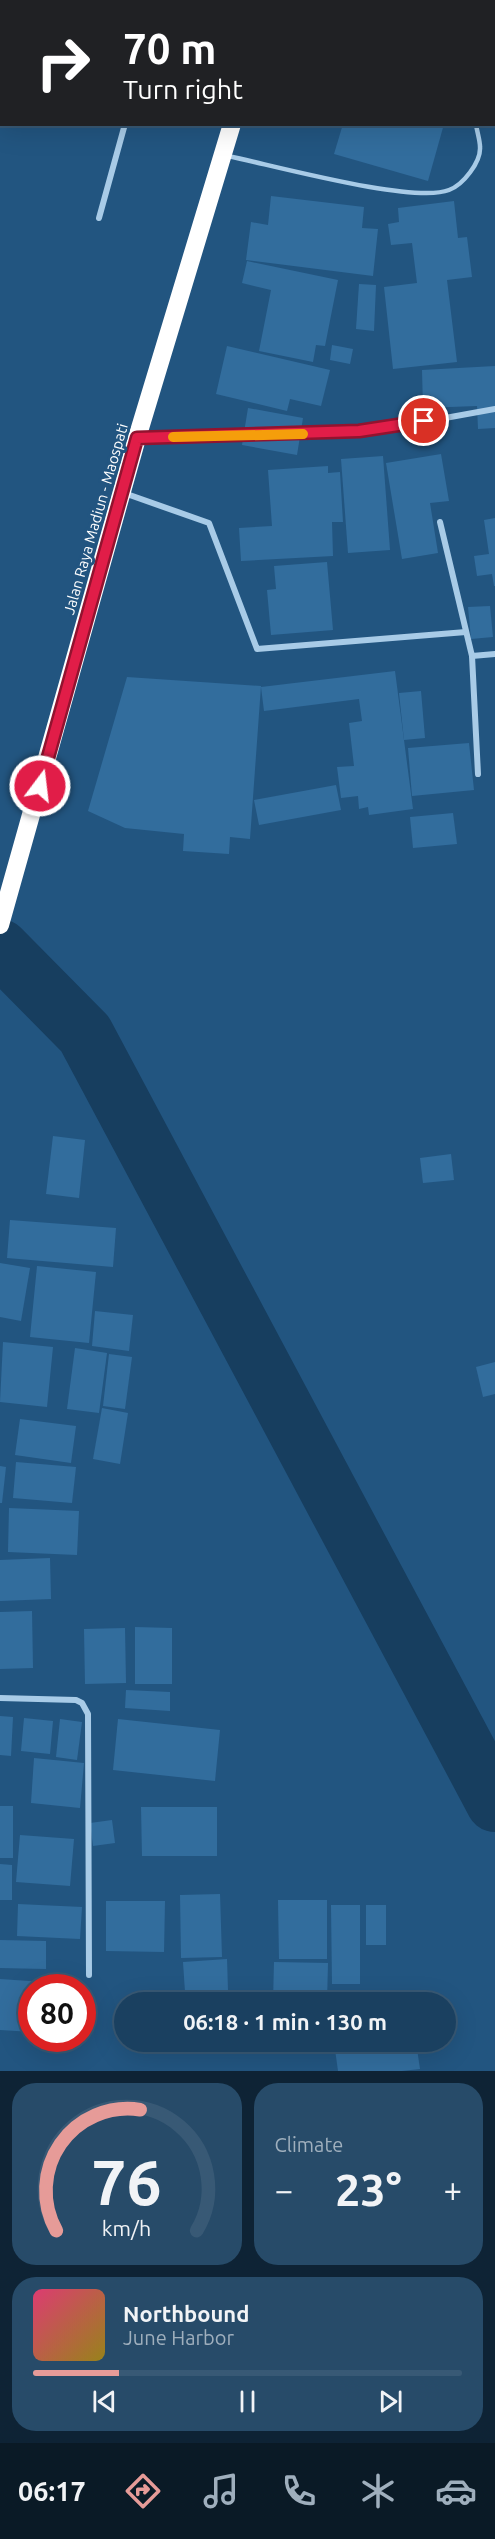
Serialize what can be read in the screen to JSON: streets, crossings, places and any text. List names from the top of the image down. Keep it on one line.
{"streets":{"highway":["Jalan Raya Madiun - Maospati"]},"page":{"turn":["70 m","Turn right"],"limit":"80","trip":"06:18 · 1 min · 130 m","tile":"Climate","heat":["−","23°","+"],"song":["Northbound","June Harbor"],"tabs":"06:17","gauge":["76","km/h"]}}
